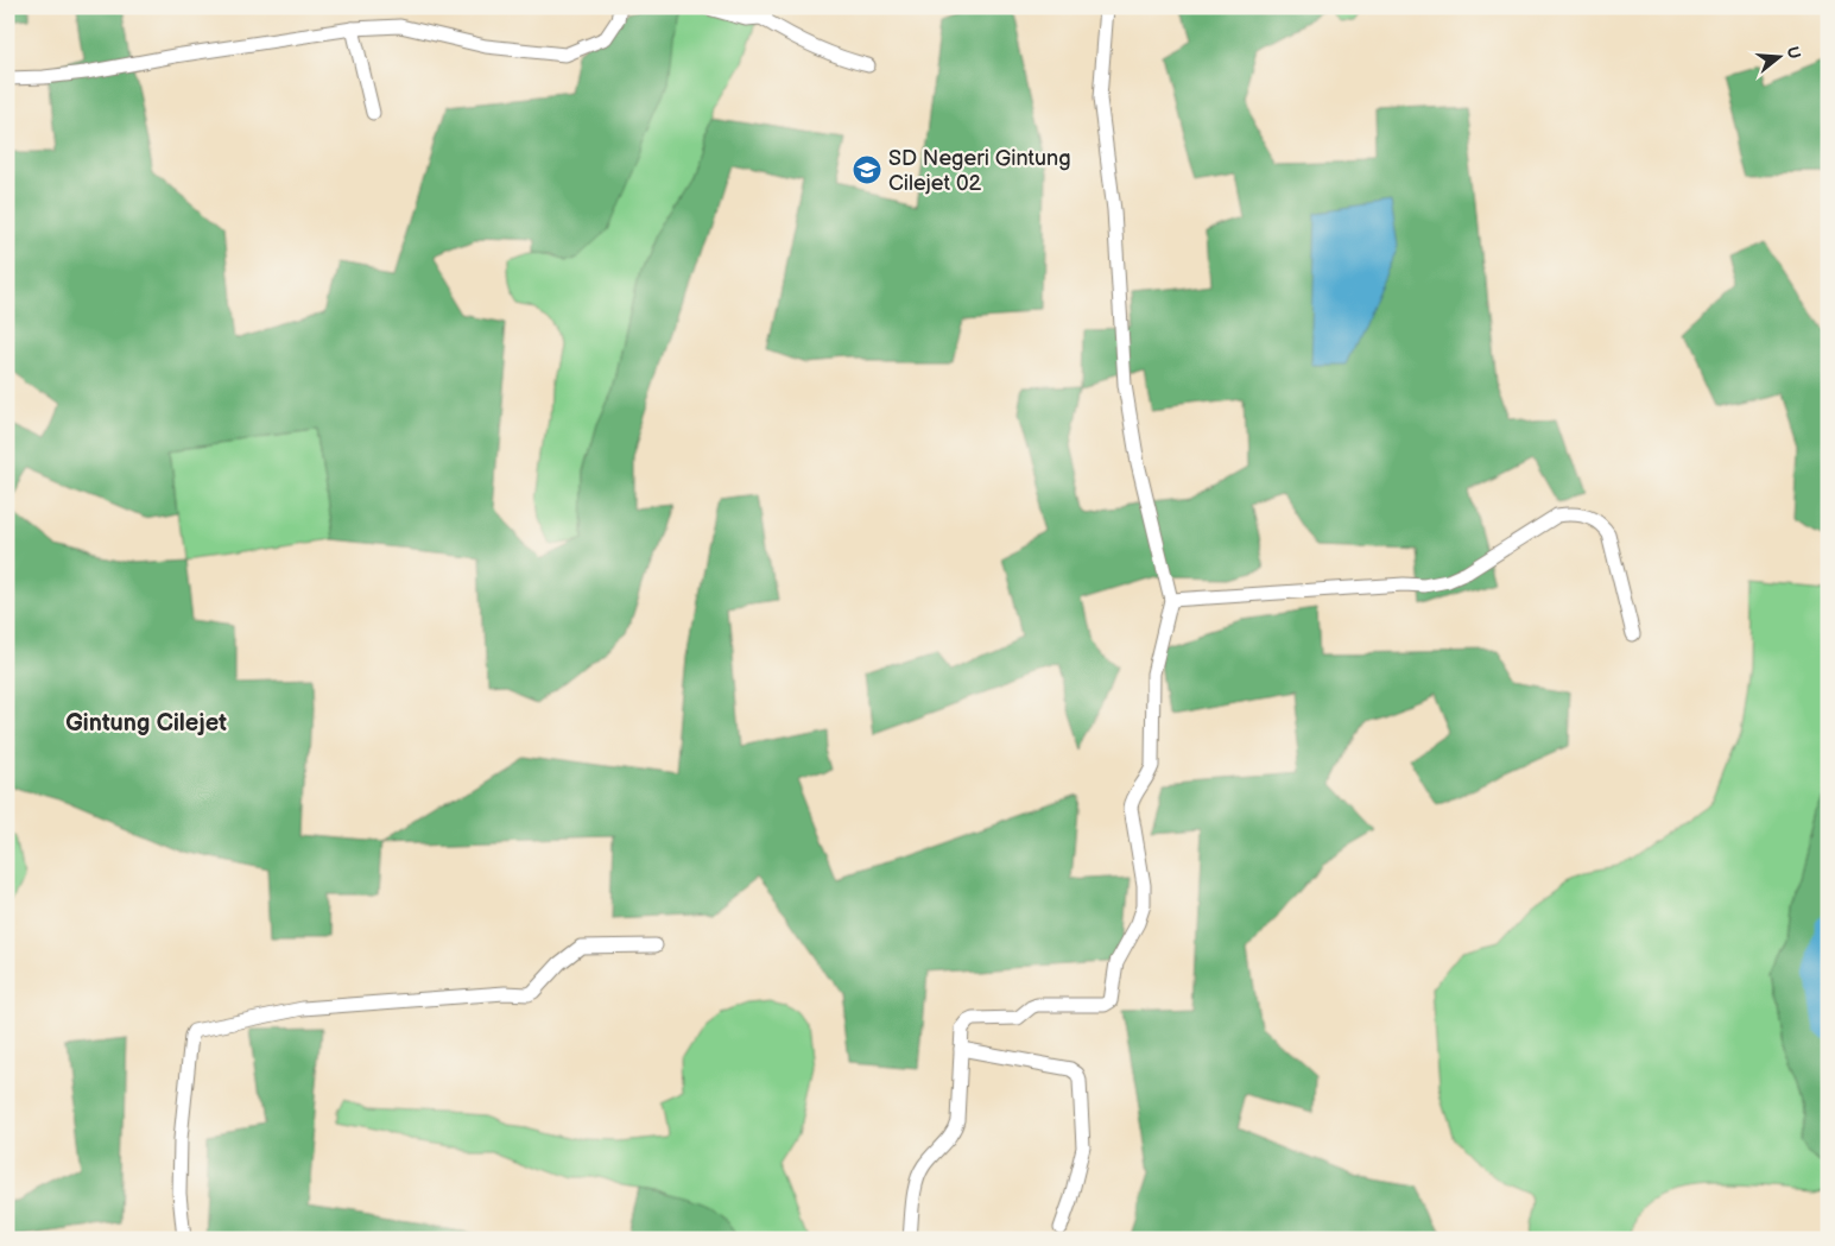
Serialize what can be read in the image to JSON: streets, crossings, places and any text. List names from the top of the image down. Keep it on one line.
{"districts":["Gintung Cilejet"],"places":{"school or university":["SD Negeri Gintung Cilejet 02"]},"north":"right"}
